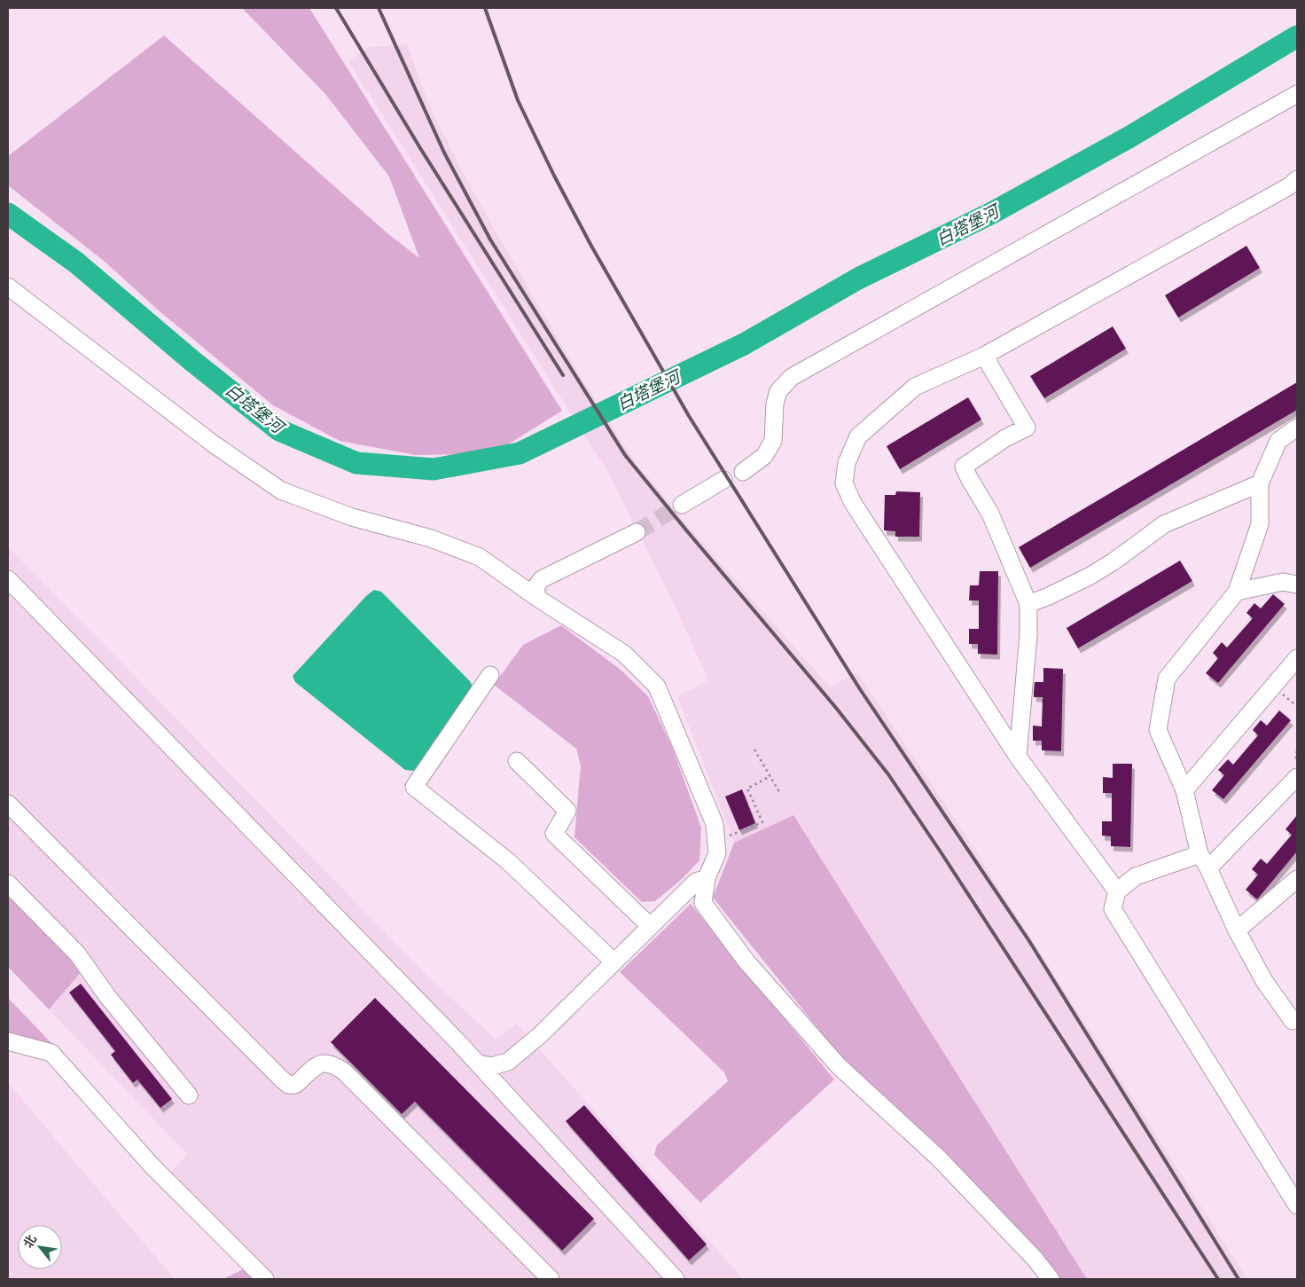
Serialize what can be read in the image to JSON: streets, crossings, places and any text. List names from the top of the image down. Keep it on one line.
{"water":["白塔堡河"],"north":"top left"}
